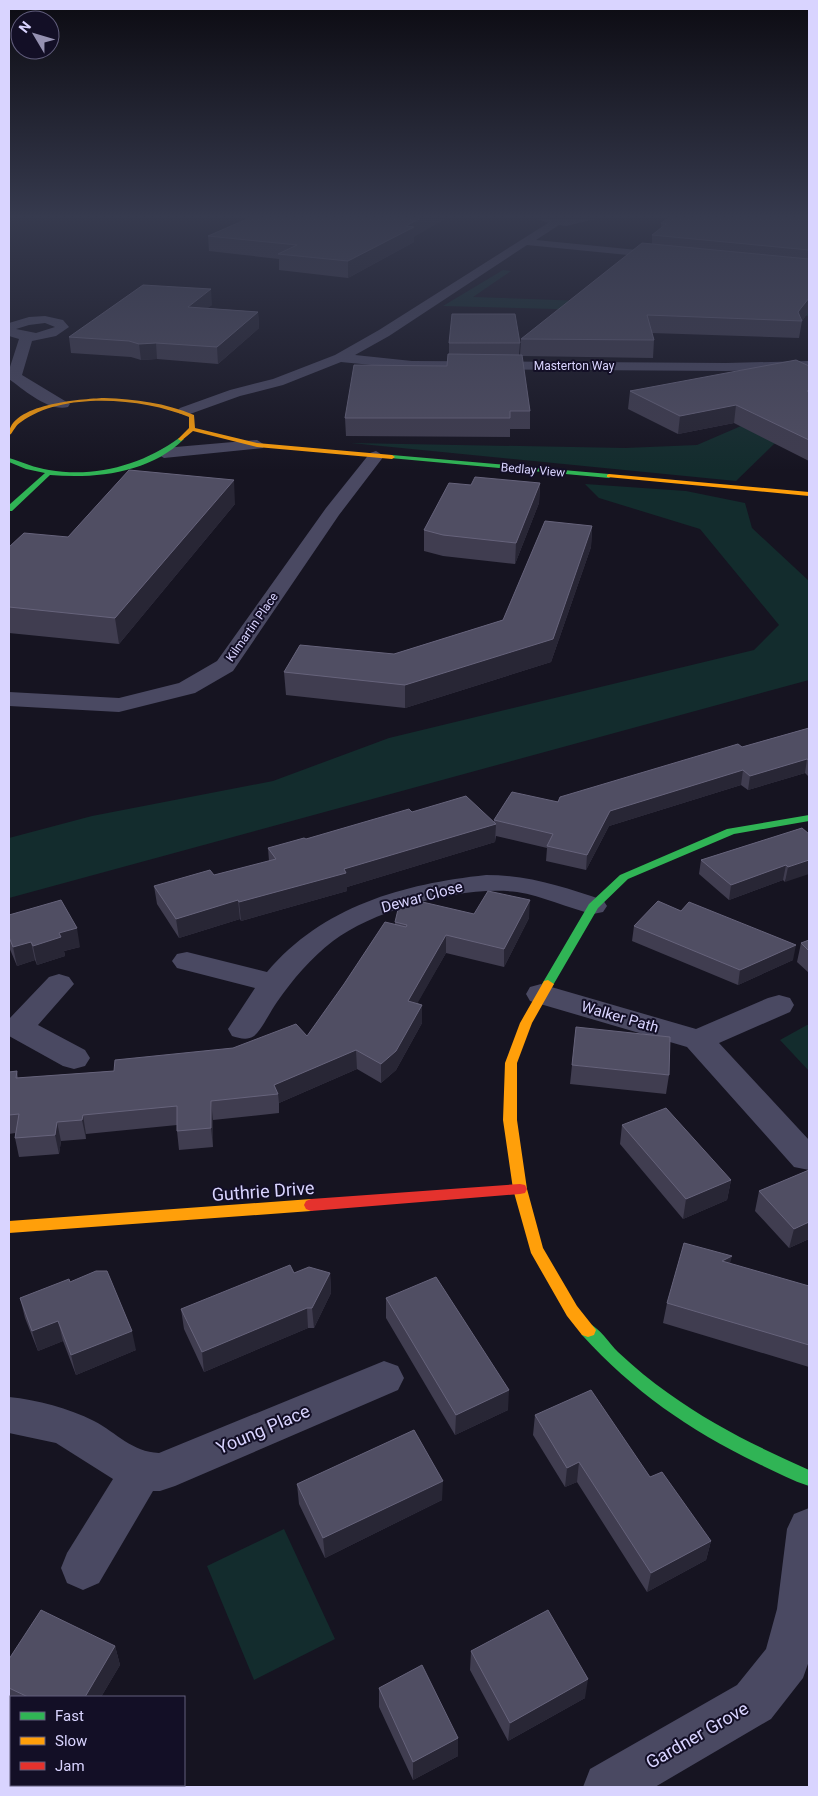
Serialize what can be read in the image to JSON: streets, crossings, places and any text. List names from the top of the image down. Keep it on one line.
{"streets":{"street":["Masterton Way","Bedlay View","Kilmartin Place","Dewar Close","Walker Path","Guthrie Drive","Young Place","Gardner Grove"]},"crossings":[["Bedlay View","Kilmartin Place"]],"legend":["Fast","Slow","Jam"],"north":"top left"}
